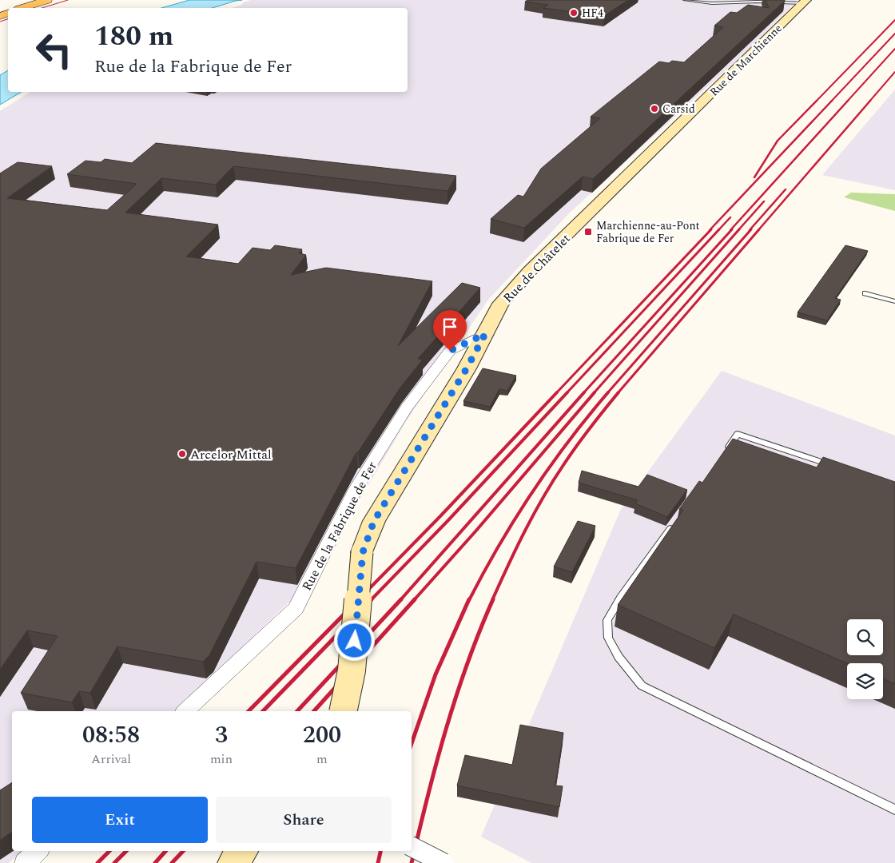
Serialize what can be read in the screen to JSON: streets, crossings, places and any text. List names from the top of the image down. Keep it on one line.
{"streets":{"main road":["Rue de Marchienne","Rue de Châtelet"],"street":["Rue de la Fabrique de Fer"]},"crossings":[["Rue de Marchienne","Rue de Châtelet"],["Rue de Châtelet","Rue de la Fabrique de Fer"]],"places":{"other":["HF4","Carsid","Arcelor Mittal"],"transit":["Marchienne-au-Pont Fabrique de Fer"]},"page":{"turn":["180 m","Rue de la Fabrique de Fer"],"eta":["08:58","Arrival","3","min","200","m"],"buttons":["Exit","Share"]}}
